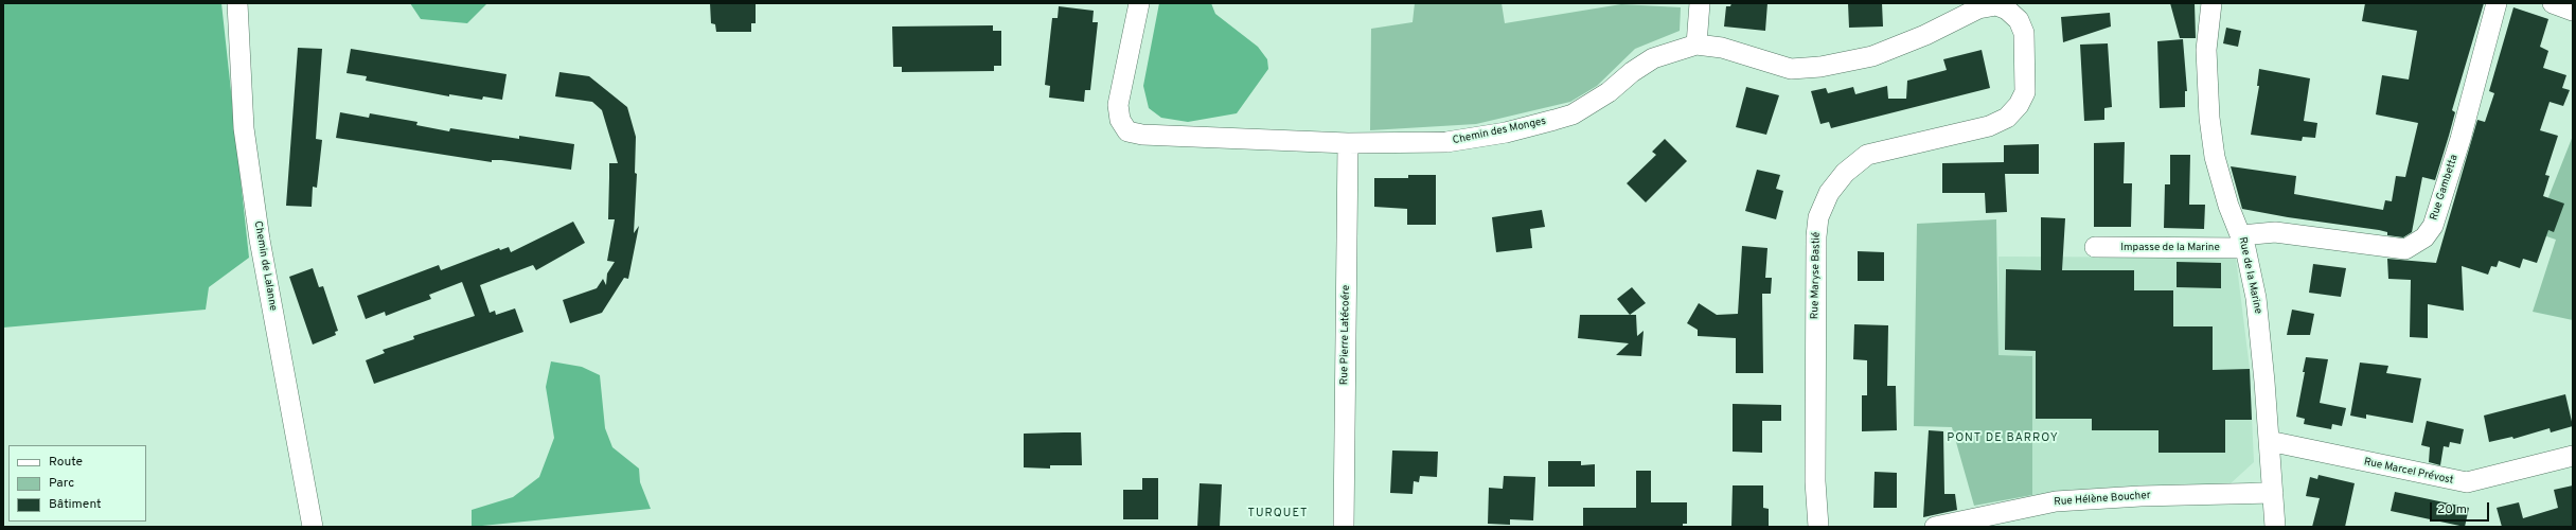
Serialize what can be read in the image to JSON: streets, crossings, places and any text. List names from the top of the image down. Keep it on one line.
{"streets":{"street":["Chemin des Monges","Rue Gambetta","Impasse de la Marine","Chemin de Lalanne","Rue Maryse Bastié","Rue de la Marine","Rue Pierre Latécoére","Rue Marcel Prévost","Rue Hélène Boucher"]},"crossings":[["Chemin des Monges","Rue Maryse Bastié"],["Chemin des Monges","Rue Pierre Latécoére"],["Rue Gambetta","Impasse de la Marine"],["Rue Gambetta","Rue de la Marine"],["Impasse de la Marine","Rue de la Marine"],["Rue de la Marine","Rue Marcel Prévost"],["Rue de la Marine","Rue Hélène Boucher"]],"districts":["PONT DE BARROY","TURQUET"],"legend":["Route","Parc","Bâtiment"],"scale_bar":"20 m"}
